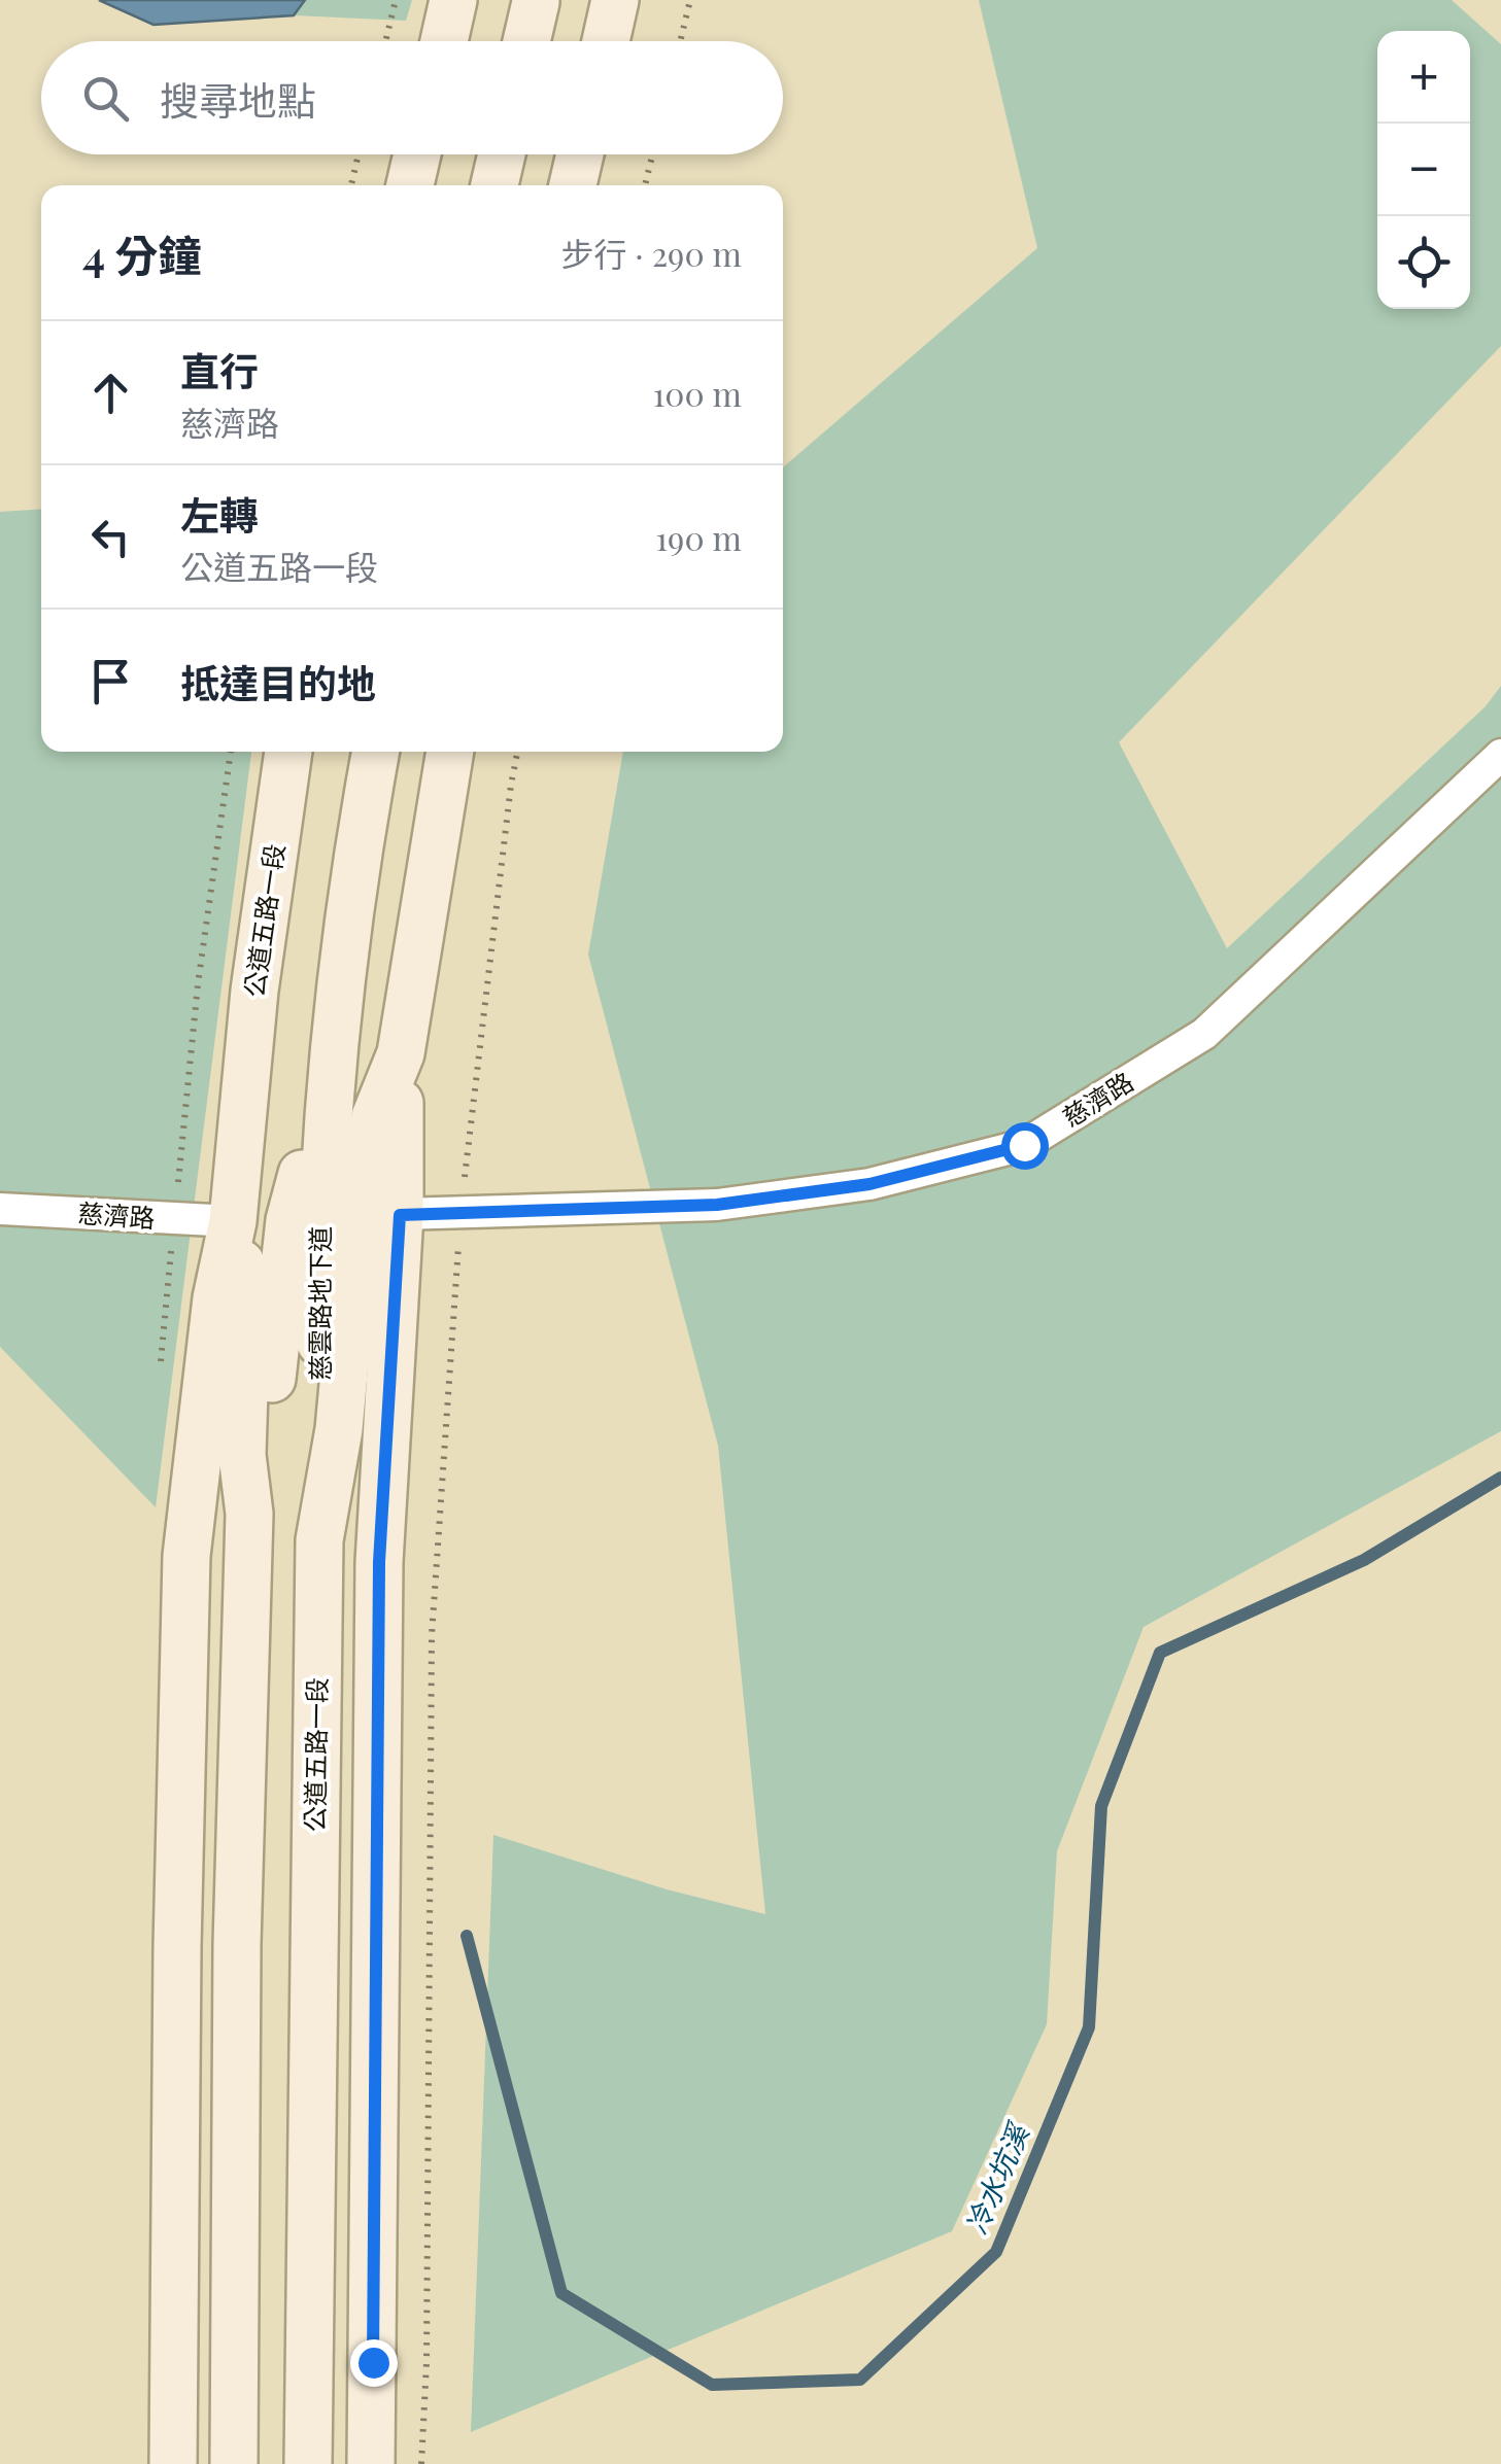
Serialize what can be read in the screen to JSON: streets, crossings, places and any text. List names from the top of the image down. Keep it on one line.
{"streets":{"street":["公道五路一段","慈濟路","慈雲路地下道"]},"crossings":[["公道五路一段","慈濟路"],["公道五路一段","慈雲路地下道"]],"water":["冷水坑溪"],"page":{"map_buttons":["+","−"],"search":"搜尋地點","heading":["4 分鐘","步行 · 290 m"],"list":[["直行","慈濟路","100 m"],["左轉","公道五路一段","190 m"],"抵達目的地"]}}
